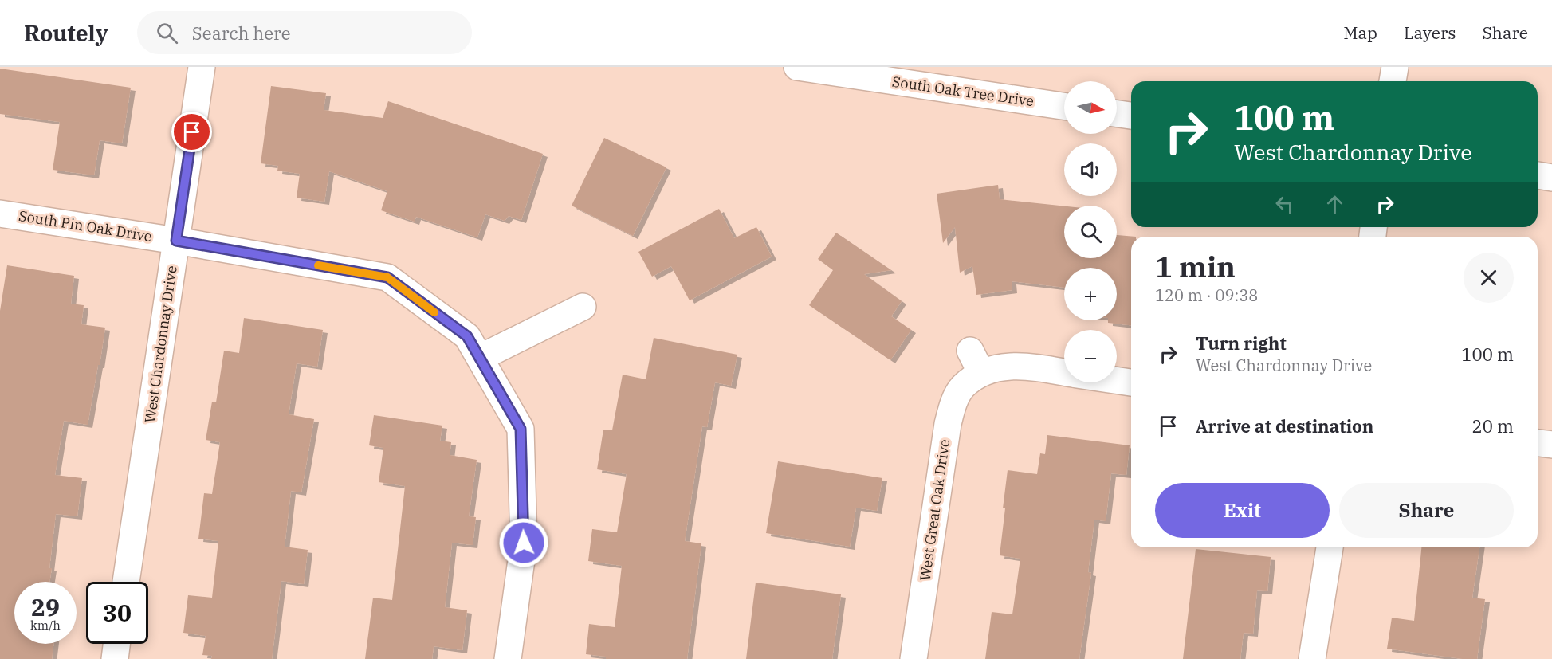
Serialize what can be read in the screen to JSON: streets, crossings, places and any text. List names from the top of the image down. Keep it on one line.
{"streets":{"street":["South Oak Tree Drive","South Pin Oak Drive","West Chardonnay Drive","West Great Oak Drive"]},"crossings":[["South Pin Oak Drive","West Chardonnay Drive"]],"north":"right","page":{"header":"Routely","search":"Search here","nav":["Map","Layers","Share"],"map_buttons":["+","−"],"turn":["100 m","West Chardonnay Drive"],"heading":["1 min","120 m · 09:38"],"list":[{"name":"Turn right","note":"West Chardonnay Drive","value":"100 m"},{"name":"Arrive at destination","value":"20 m"}],"buttons":["Exit","Share"],"speed":"29 km/h","limit":"30"}}
